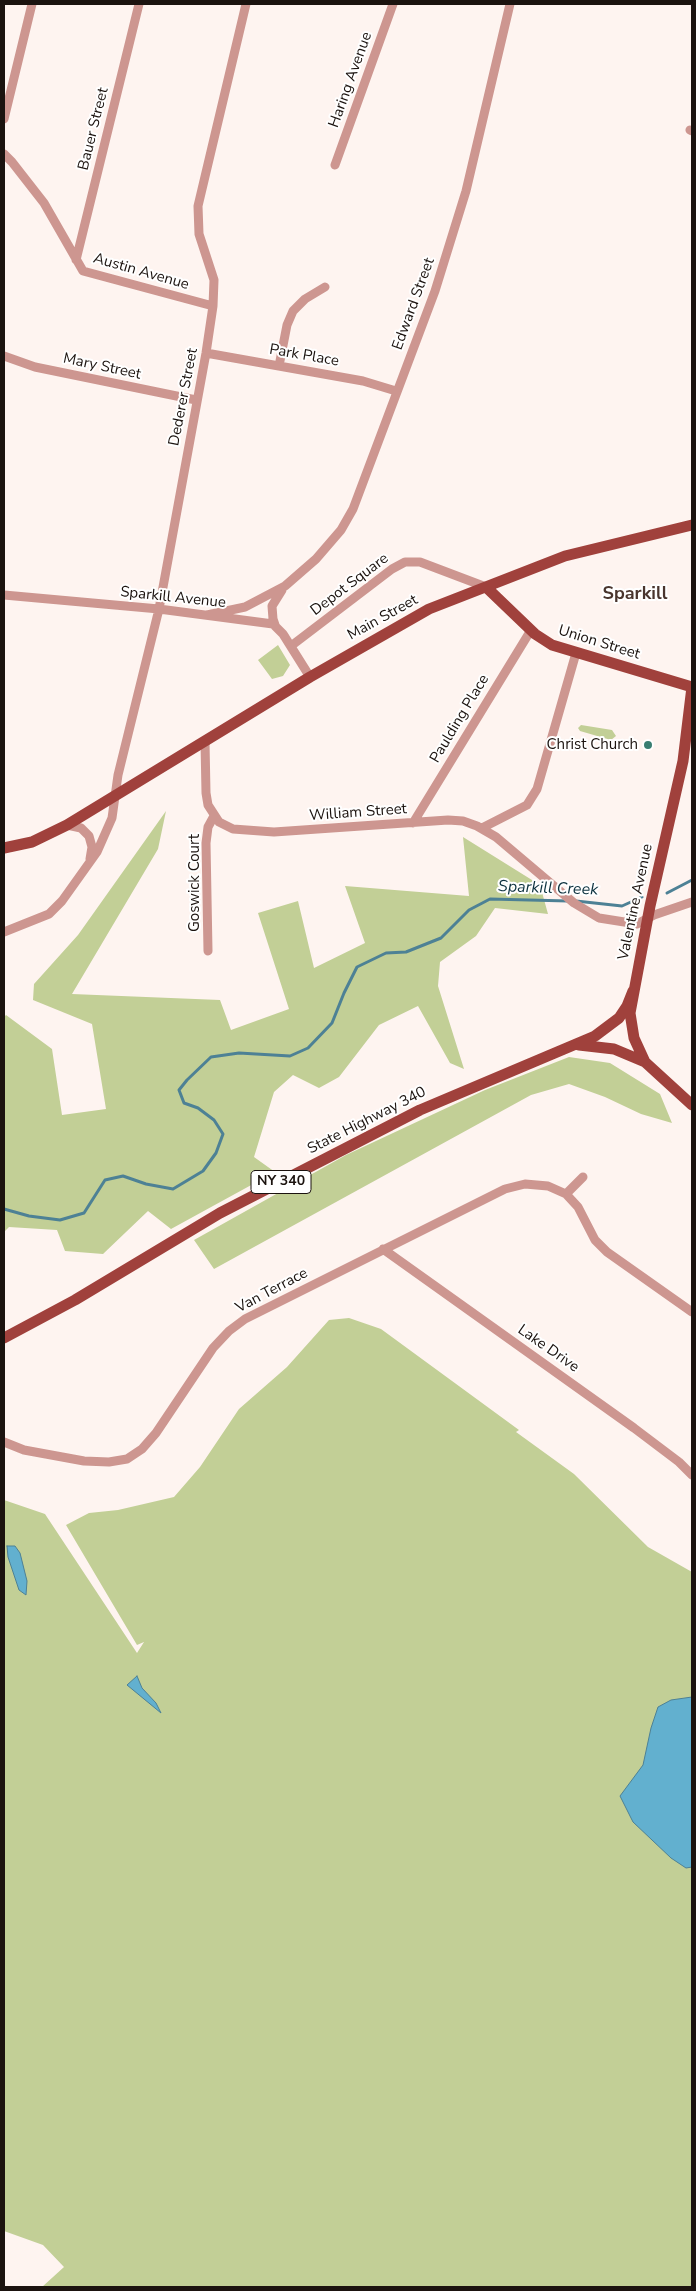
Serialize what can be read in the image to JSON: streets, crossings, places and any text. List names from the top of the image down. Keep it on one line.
{"streets":{"main road":["Main Street","Union Street","Valentine Avenue","State Highway 340","NY 340"],"street":["Haring Avenue","Bauer Street","Austin Avenue","Edward Street","Park Place","Mary Street","Dederer Street","Depot Square","Sparkill Avenue","Paulding Place","William Street","Goswick Court","Van Terrace","Lake Drive"]},"crossings":[["Bauer Street","Austin Avenue"],["Austin Avenue","Dederer Street"],["Edward Street","Park Place"],["Park Place","Dederer Street"],["Mary Street","Dederer Street"],["Dederer Street","Sparkill Avenue"],["Dederer Street","Main Street"],["Depot Square","Main Street"],["Depot Square","Union Street"],["Main Street","Union Street"],["Union Street","Paulding Place"],["Union Street","Valentine Avenue"],["Paulding Place","William Street"],["William Street","Goswick Court"],["William Street","Valentine Avenue"],["Valentine Avenue","State Highway 340"],["Van Terrace","Lake Drive"]],"districts":["Sparkill"],"water":["Sparkill Creek"],"places":["Christ Church"]}
